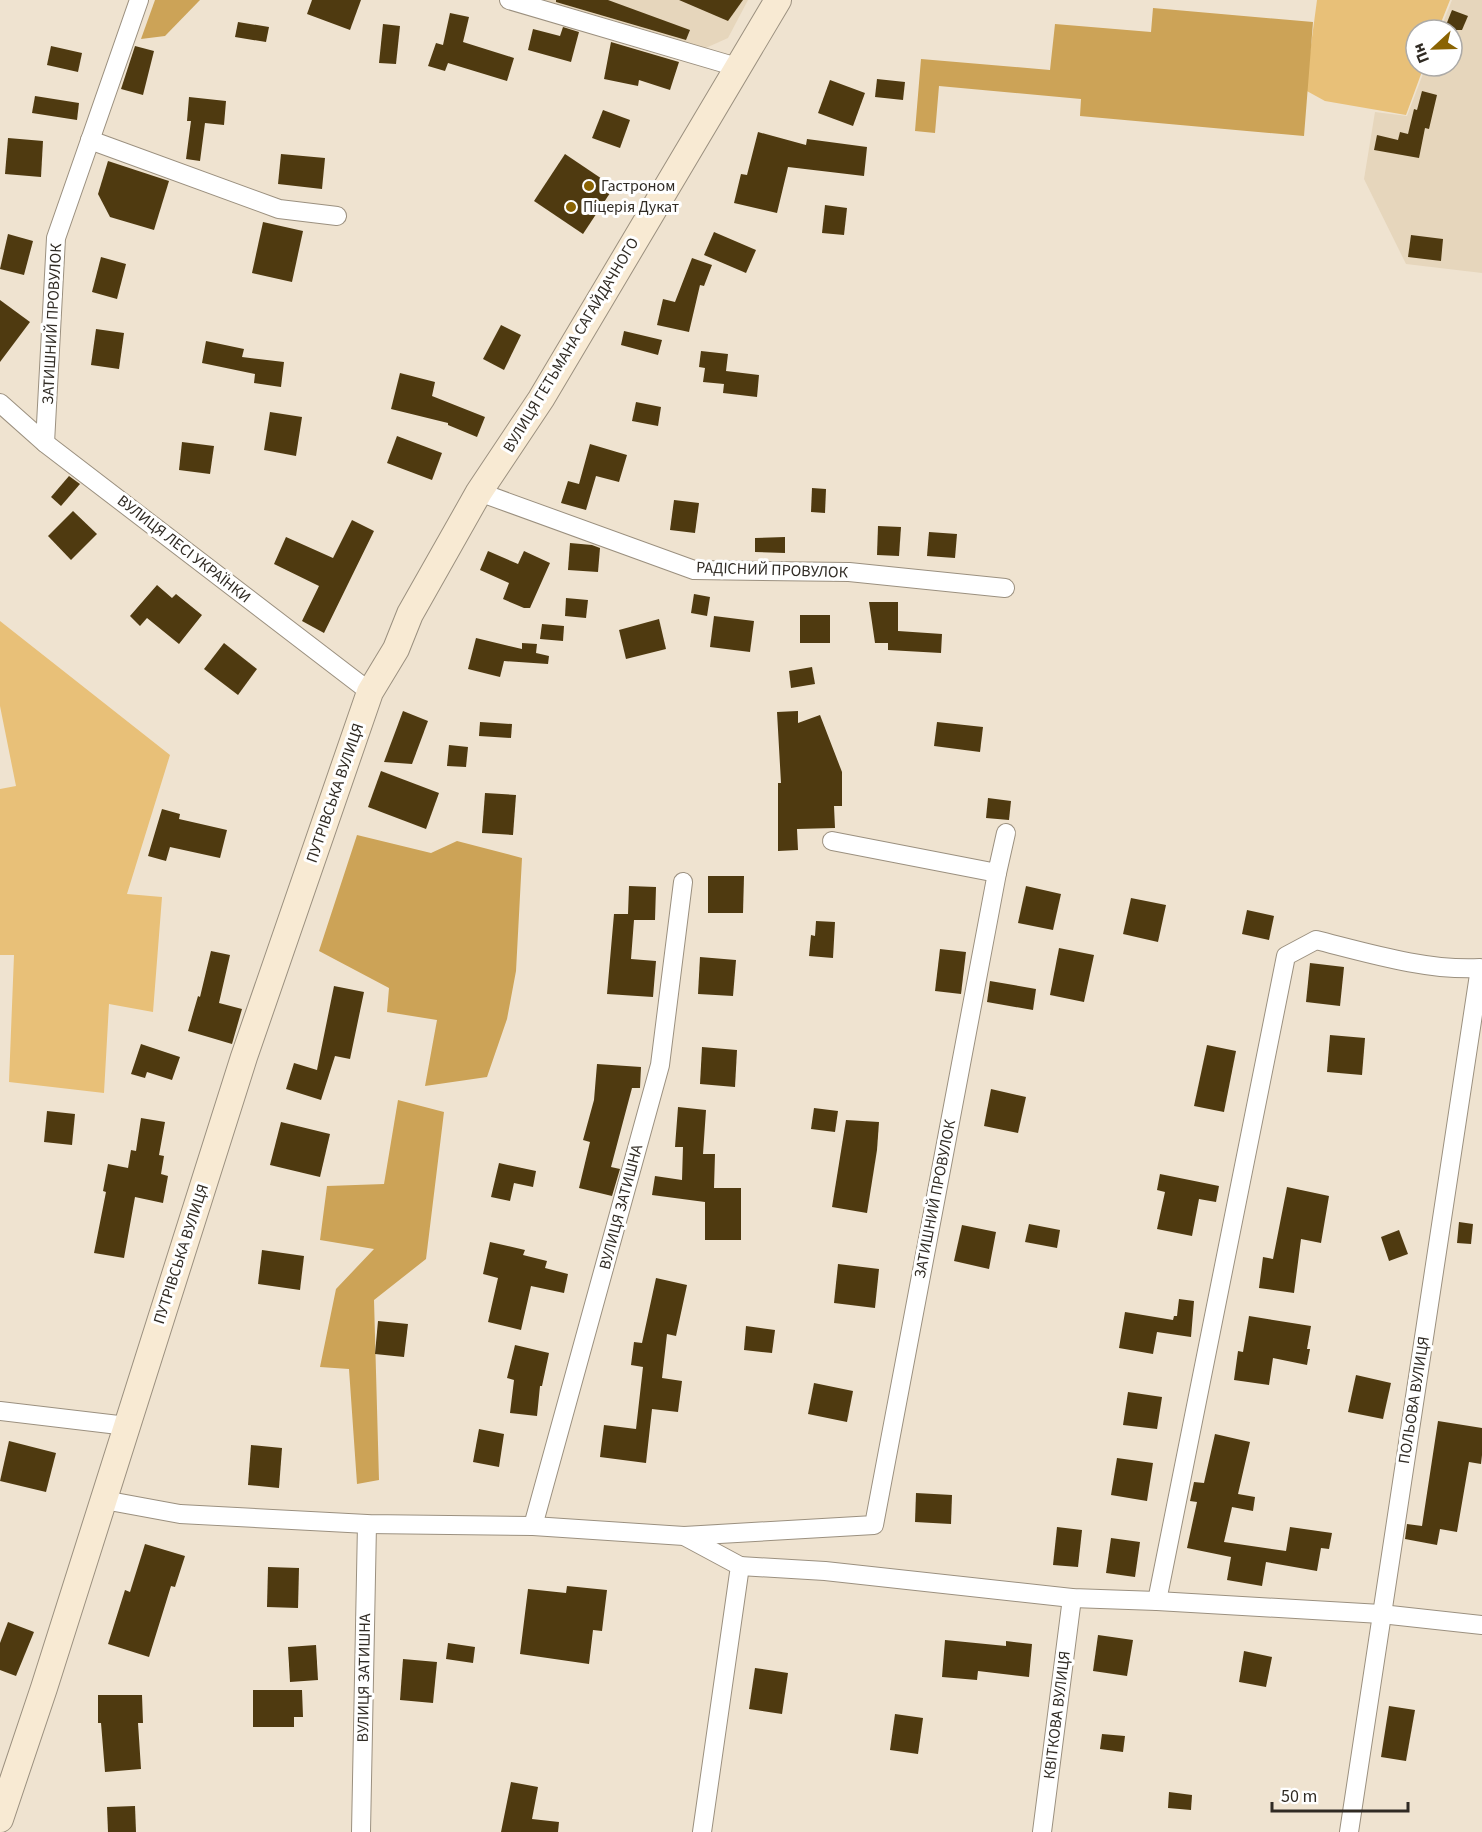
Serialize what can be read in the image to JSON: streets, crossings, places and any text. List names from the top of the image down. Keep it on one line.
{"streets":{"main road":["ВУЛИЦЯ ГЕТЬМАНА САГАЙДАЧНОГО","ПУТРІВСЬКА ВУЛИЦЯ"],"street":["ЗАТИШНИЙ ПРОВУЛОК","ВУЛИЦЯ ЛЕСІ УКРАЇНКИ","РАДІСНИЙ ПРОВУЛОК","ВУЛИЦЯ ЗАТИШНА","ПОЛЬОВА ВУЛИЦЯ","КВІТКОВА ВУЛИЦЯ"]},"crossings":[["ЗАТИШНИЙ ПРОВУЛОК","ВУЛИЦЯ ЛЕСІ УКРАЇНКИ"],["ВУЛИЦЯ ГЕТЬМАНА САГАЙДАЧНОГО","ВУЛИЦЯ ЛЕСІ УКРАЇНКИ"],["ВУЛИЦЯ ГЕТЬМАНА САГАЙДАЧНОГО","РАДІСНИЙ ПРОВУЛОК"],["ВУЛИЦЯ ГЕТЬМАНА САГАЙДАЧНОГО","ПУТРІВСЬКА ВУЛИЦЯ"],["ВУЛИЦЯ ЛЕСІ УКРАЇНКИ","ПУТРІВСЬКА ВУЛИЦЯ"]],"places":["Гастроном","Піцерія Дукат"],"scale_bar":"50 m","north":"left"}
